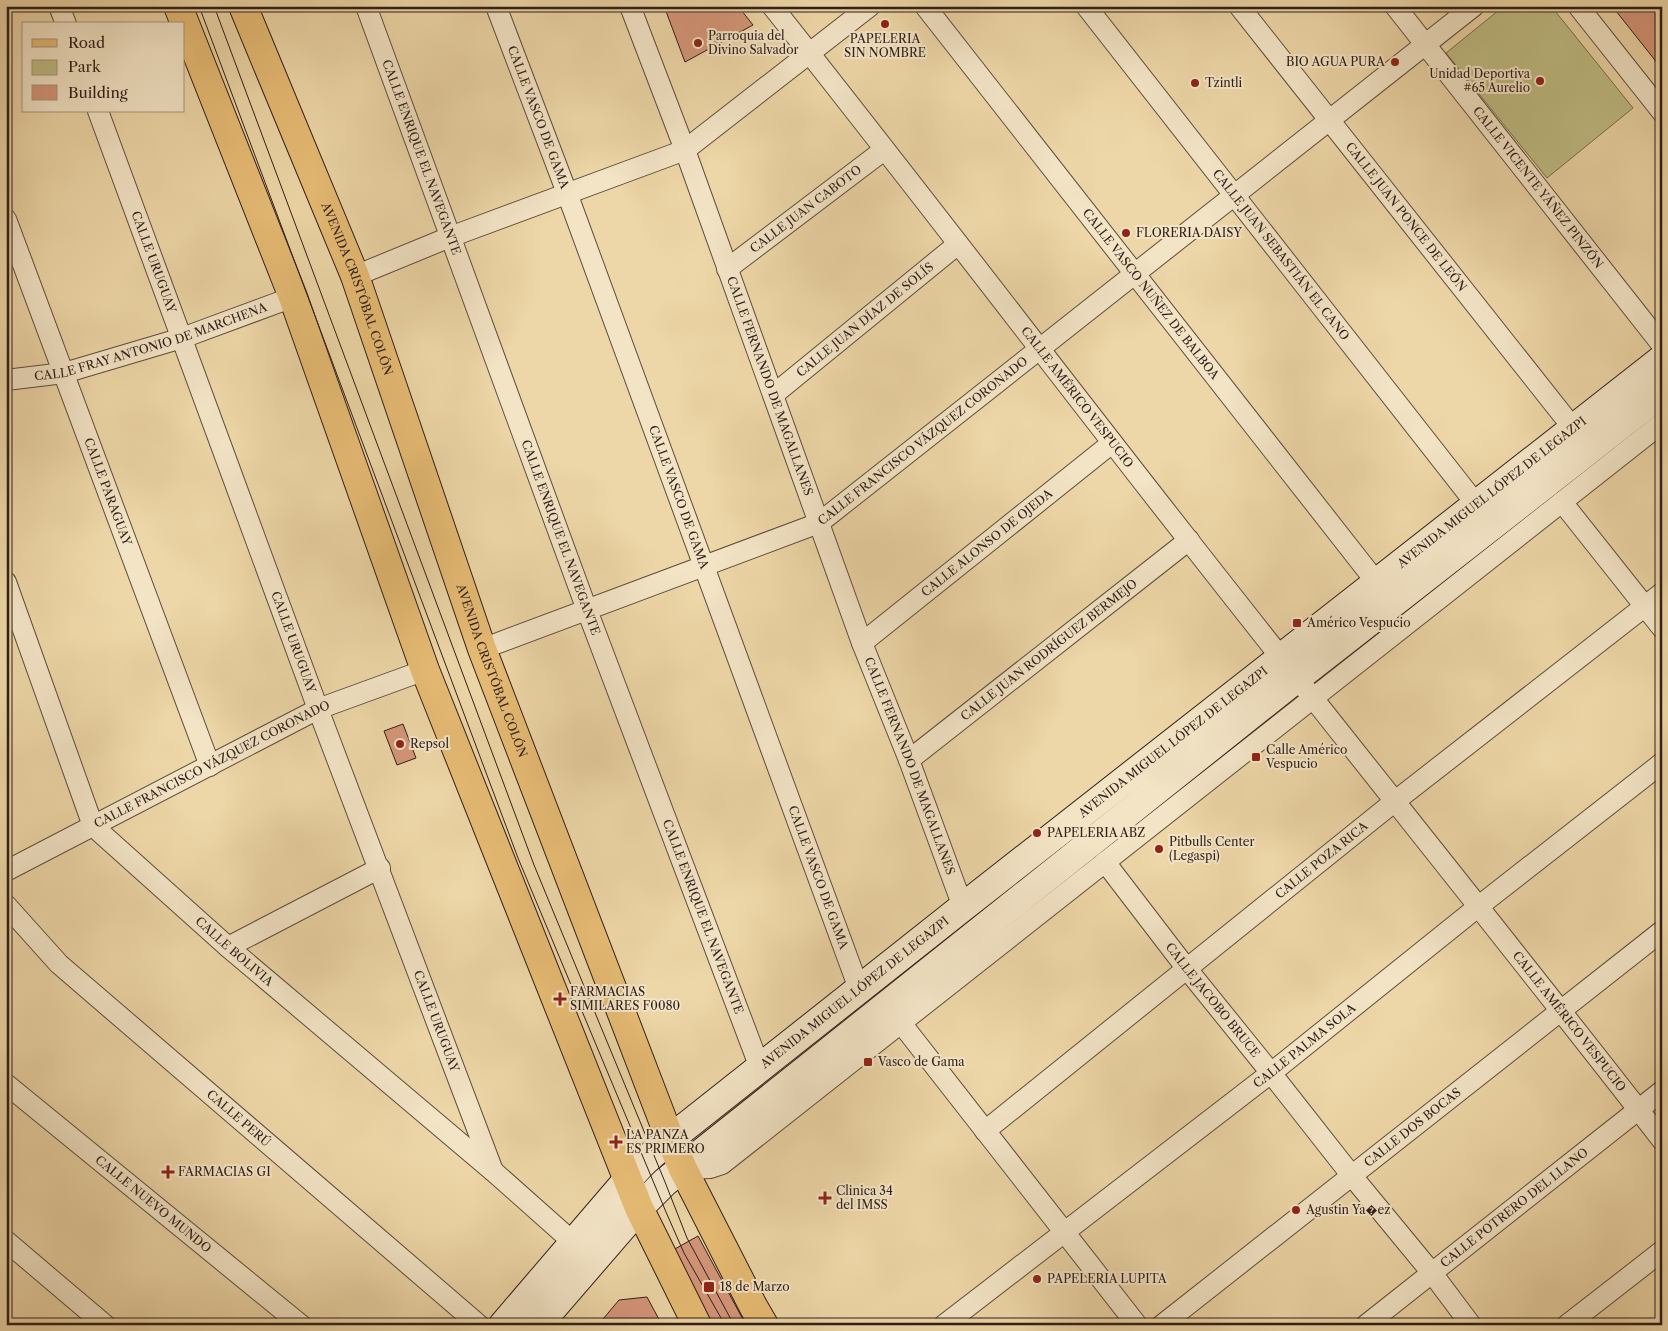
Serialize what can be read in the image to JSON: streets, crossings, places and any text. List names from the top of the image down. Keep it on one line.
{"streets":{"main road":["AVENIDA CRISTÓBAL COLÓN","AVENIDA MIGUEL LÓPEZ DE LEGAZPI"],"street":["CALLE VASCO DE GAMA","CALLE ENRIQUE EL NAVEGANTE","CALLE VICENTE YÁÑEZ PINZÓN","CALLE JUAN CABOTO","CALLE JUAN PONCE DE LEÓN","CALLE JUAN SEBASTIÁN EL CANO","CALLE URUGUAY","CALLE VASCO NUÑEZ DE BALBOA","CALLE JUAN DÍAZ DE SOLÍS","CALLE FRAY ANTONIO DE MARCHENA","CALLE FERNANDO DE MAGALLANES","CALLE AMÉRICO VESPUCIO","CALLE FRANCISCO VÁZQUEZ CORONADO","CALLE PARAGUAY","CALLE ALONSO DE OJEDA","CALLE JUAN RODRÍGUEZ BERMEJO","CALLE POZA RICA","CALLE BOLIVIA","CALLE JACOBO BRUCE","CALLE PALMA SOLA","CALLE PERÚ","CALLE DOS BOCAS","CALLE NUEVO MUNDO","CALLE POTRERO DEL LLANO"]},"crossings":[["CALLE VASCO DE GAMA","CALLE FRANCISCO VÁZQUEZ CORONADO"],["CALLE VASCO DE GAMA","AVENIDA MIGUEL LÓPEZ DE LEGAZPI"],["CALLE ENRIQUE EL NAVEGANTE","CALLE FRANCISCO VÁZQUEZ CORONADO"],["CALLE ENRIQUE EL NAVEGANTE","AVENIDA MIGUEL LÓPEZ DE LEGAZPI"],["CALLE VICENTE YÁÑEZ PINZÓN","CALLE FRANCISCO VÁZQUEZ CORONADO"],["CALLE JUAN CABOTO","CALLE FERNANDO DE MAGALLANES"],["CALLE JUAN CABOTO","CALLE AMÉRICO VESPUCIO"],["CALLE JUAN PONCE DE LEÓN","CALLE FRANCISCO VÁZQUEZ CORONADO"],["CALLE JUAN PONCE DE LEÓN","AVENIDA MIGUEL LÓPEZ DE LEGAZPI"],["CALLE JUAN SEBASTIÁN EL CANO","CALLE FRANCISCO VÁZQUEZ CORONADO"],["CALLE JUAN SEBASTIÁN EL CANO","AVENIDA MIGUEL LÓPEZ DE LEGAZPI"],["CALLE URUGUAY","CALLE FRAY ANTONIO DE MARCHENA"],["CALLE URUGUAY","CALLE FRANCISCO VÁZQUEZ CORONADO"],["CALLE URUGUAY","CALLE BOLIVIA"],["AVENIDA CRISTÓBAL COLÓN","CALLE FRANCISCO VÁZQUEZ CORONADO"],["AVENIDA CRISTÓBAL COLÓN","AVENIDA MIGUEL LÓPEZ DE LEGAZPI"],["CALLE VASCO NUÑEZ DE BALBOA","CALLE FRANCISCO VÁZQUEZ CORONADO"],["CALLE VASCO NUÑEZ DE BALBOA","AVENIDA MIGUEL LÓPEZ DE LEGAZPI"],["CALLE JUAN DÍAZ DE SOLÍS","CALLE FERNANDO DE MAGALLANES"],["CALLE JUAN DÍAZ DE SOLÍS","CALLE AMÉRICO VESPUCIO"],["CALLE FRAY ANTONIO DE MARCHENA","CALLE PARAGUAY"],["CALLE FERNANDO DE MAGALLANES","CALLE FRANCISCO VÁZQUEZ CORONADO"],["CALLE FERNANDO DE MAGALLANES","AVENIDA MIGUEL LÓPEZ DE LEGAZPI"],["CALLE FERNANDO DE MAGALLANES","CALLE ALONSO DE OJEDA"],["CALLE FERNANDO DE MAGALLANES","CALLE JUAN RODRÍGUEZ BERMEJO"],["CALLE AMÉRICO VESPUCIO","CALLE FRANCISCO VÁZQUEZ CORONADO"],["CALLE AMÉRICO VESPUCIO","AVENIDA MIGUEL LÓPEZ DE LEGAZPI"],["CALLE AMÉRICO VESPUCIO","CALLE ALONSO DE OJEDA"],["CALLE AMÉRICO VESPUCIO","CALLE JUAN RODRÍGUEZ BERMEJO"],["CALLE AMÉRICO VESPUCIO","CALLE POZA RICA"],["CALLE AMÉRICO VESPUCIO","CALLE PALMA SOLA"],["CALLE AMÉRICO VESPUCIO","CALLE DOS BOCAS"],["CALLE AMÉRICO VESPUCIO","CALLE POTRERO DEL LLANO"],["CALLE FRANCISCO VÁZQUEZ CORONADO","CALLE PARAGUAY"],["CALLE FRANCISCO VÁZQUEZ CORONADO","CALLE BOLIVIA"],["AVENIDA MIGUEL LÓPEZ DE LEGAZPI","CALLE BOLIVIA"],["AVENIDA MIGUEL LÓPEZ DE LEGAZPI","CALLE JACOBO BRUCE"],["CALLE POZA RICA","CALLE JACOBO BRUCE"],["CALLE JACOBO BRUCE","CALLE PALMA SOLA"],["CALLE JACOBO BRUCE","CALLE DOS BOCAS"],["CALLE JACOBO BRUCE","CALLE POTRERO DEL LLANO"]],"places":{"other":["PAPELERIA SIN NOMBRE","Parroquia del Divino Salvador","BIO AGUA PURA","Unidad Deportiva #65 Aurelio","Tzintli","FLORERIA DAISY","Repsol","PAPELERIA ABZ","Pitbulls Center (Legaspi)","Agustin Ya�ez","PAPELERIA LUPITA"],"transit":["Américo Vespucio","Calle Américo Vespucio","Vasco de Gama","18 de Marzo"],"health":["FARMACIAS SIMILARES F0080","LA PANZA ES PRIMERO","FARMACIAS GI","Clinica 34 del IMSS"]},"legend":["Road","Park","Building"]}
